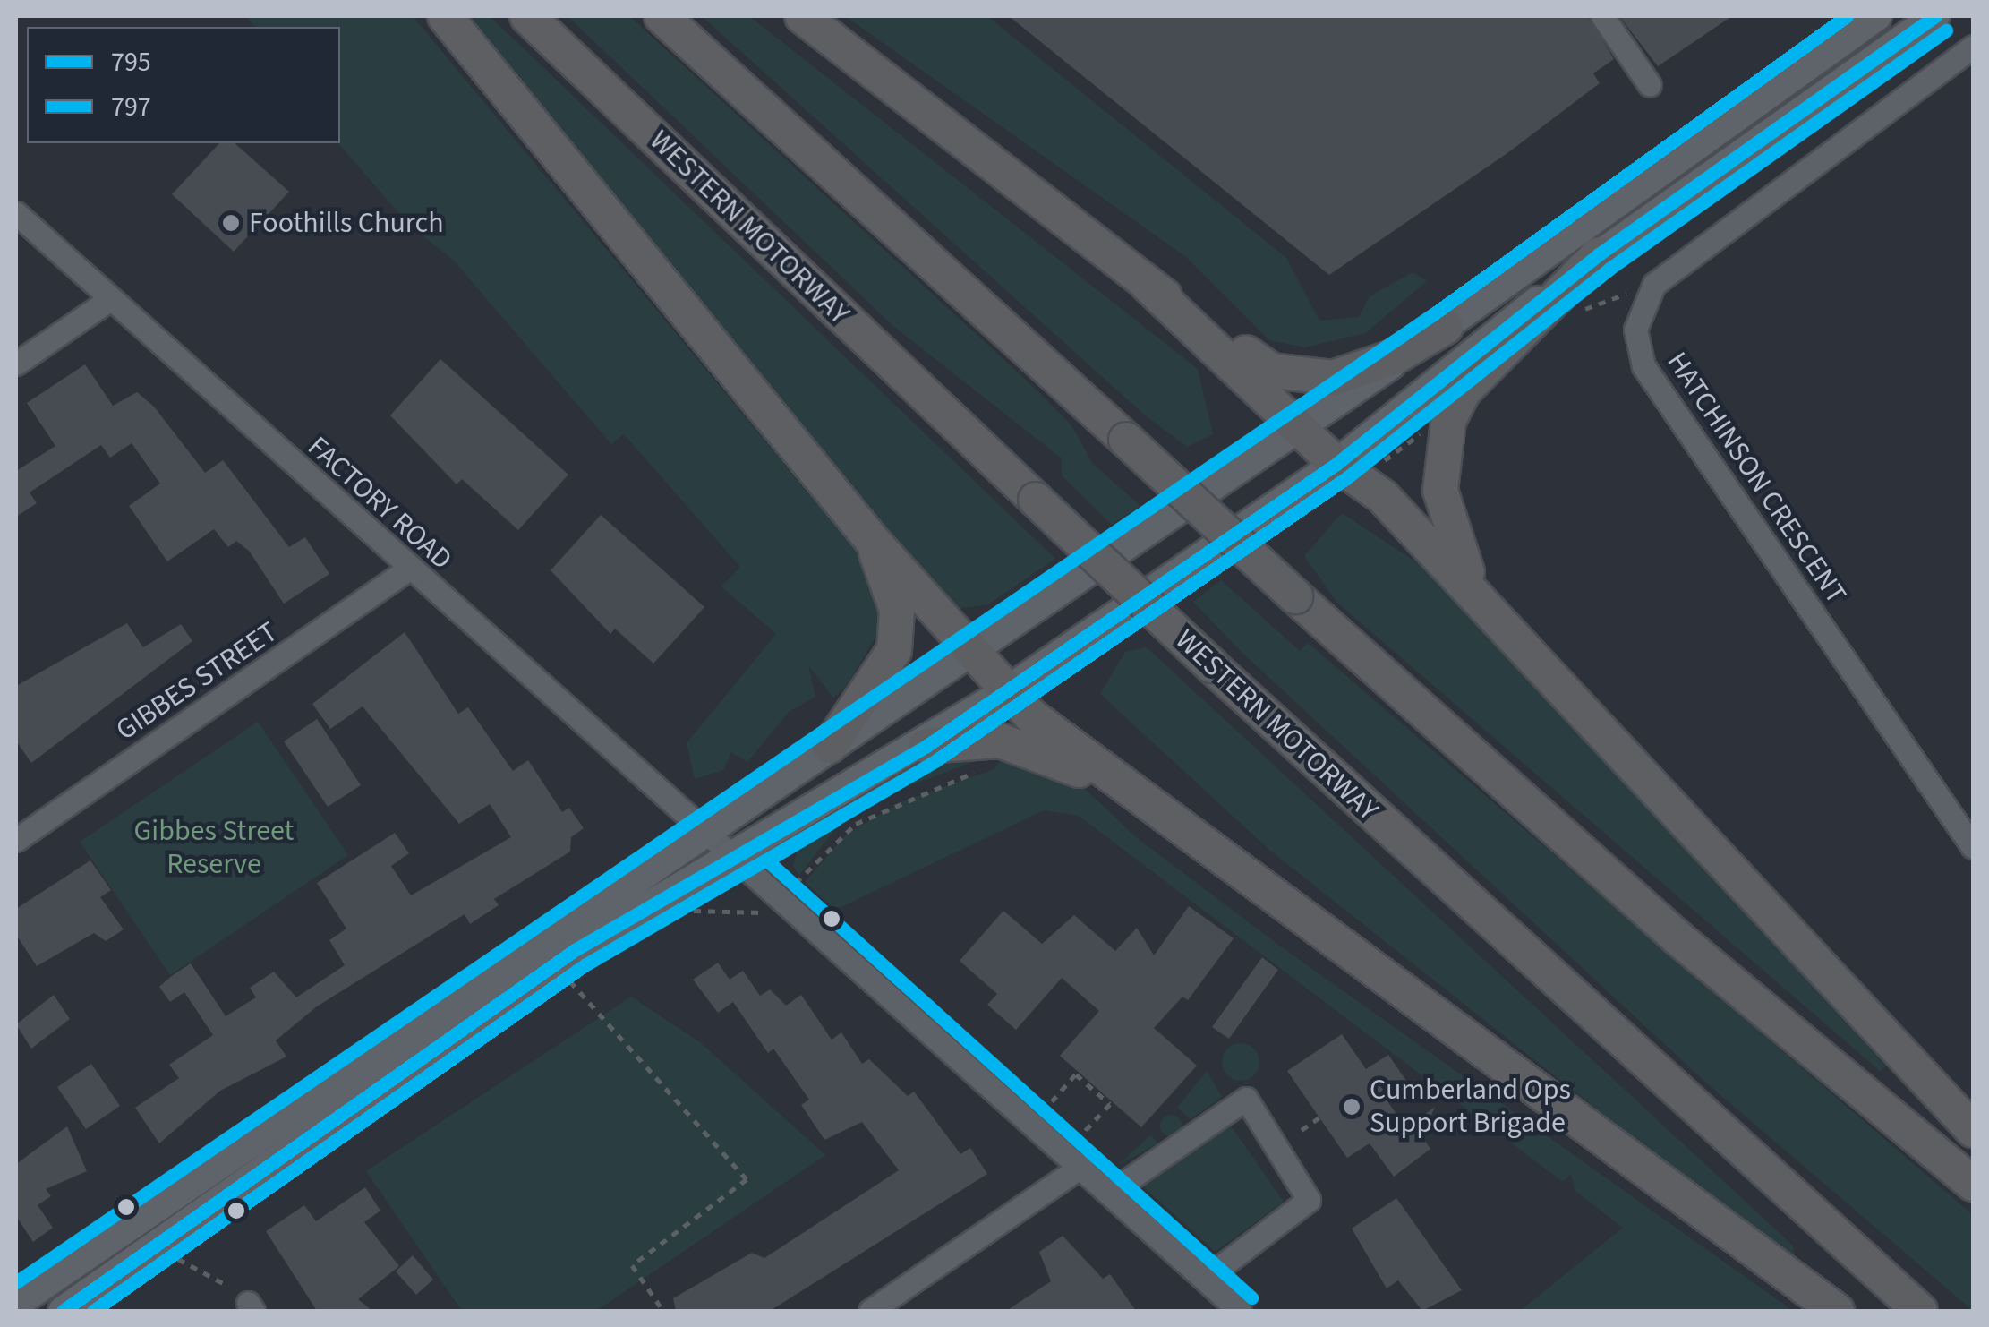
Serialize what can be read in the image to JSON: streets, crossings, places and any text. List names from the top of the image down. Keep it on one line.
{"streets":{"highway":["WESTERN MOTORWAY"],"street":["HATCHINSON CRESCENT","FACTORY ROAD","GIBBES STREET"]},"crossings":[["FACTORY ROAD","GIBBES STREET"]],"parks":["Gibbes Street Reserve"],"places":["Foothills Church","Cumberland Ops Support Brigade"],"lines":["transit line 795","transit line 797"],"legend":["795","797"]}
